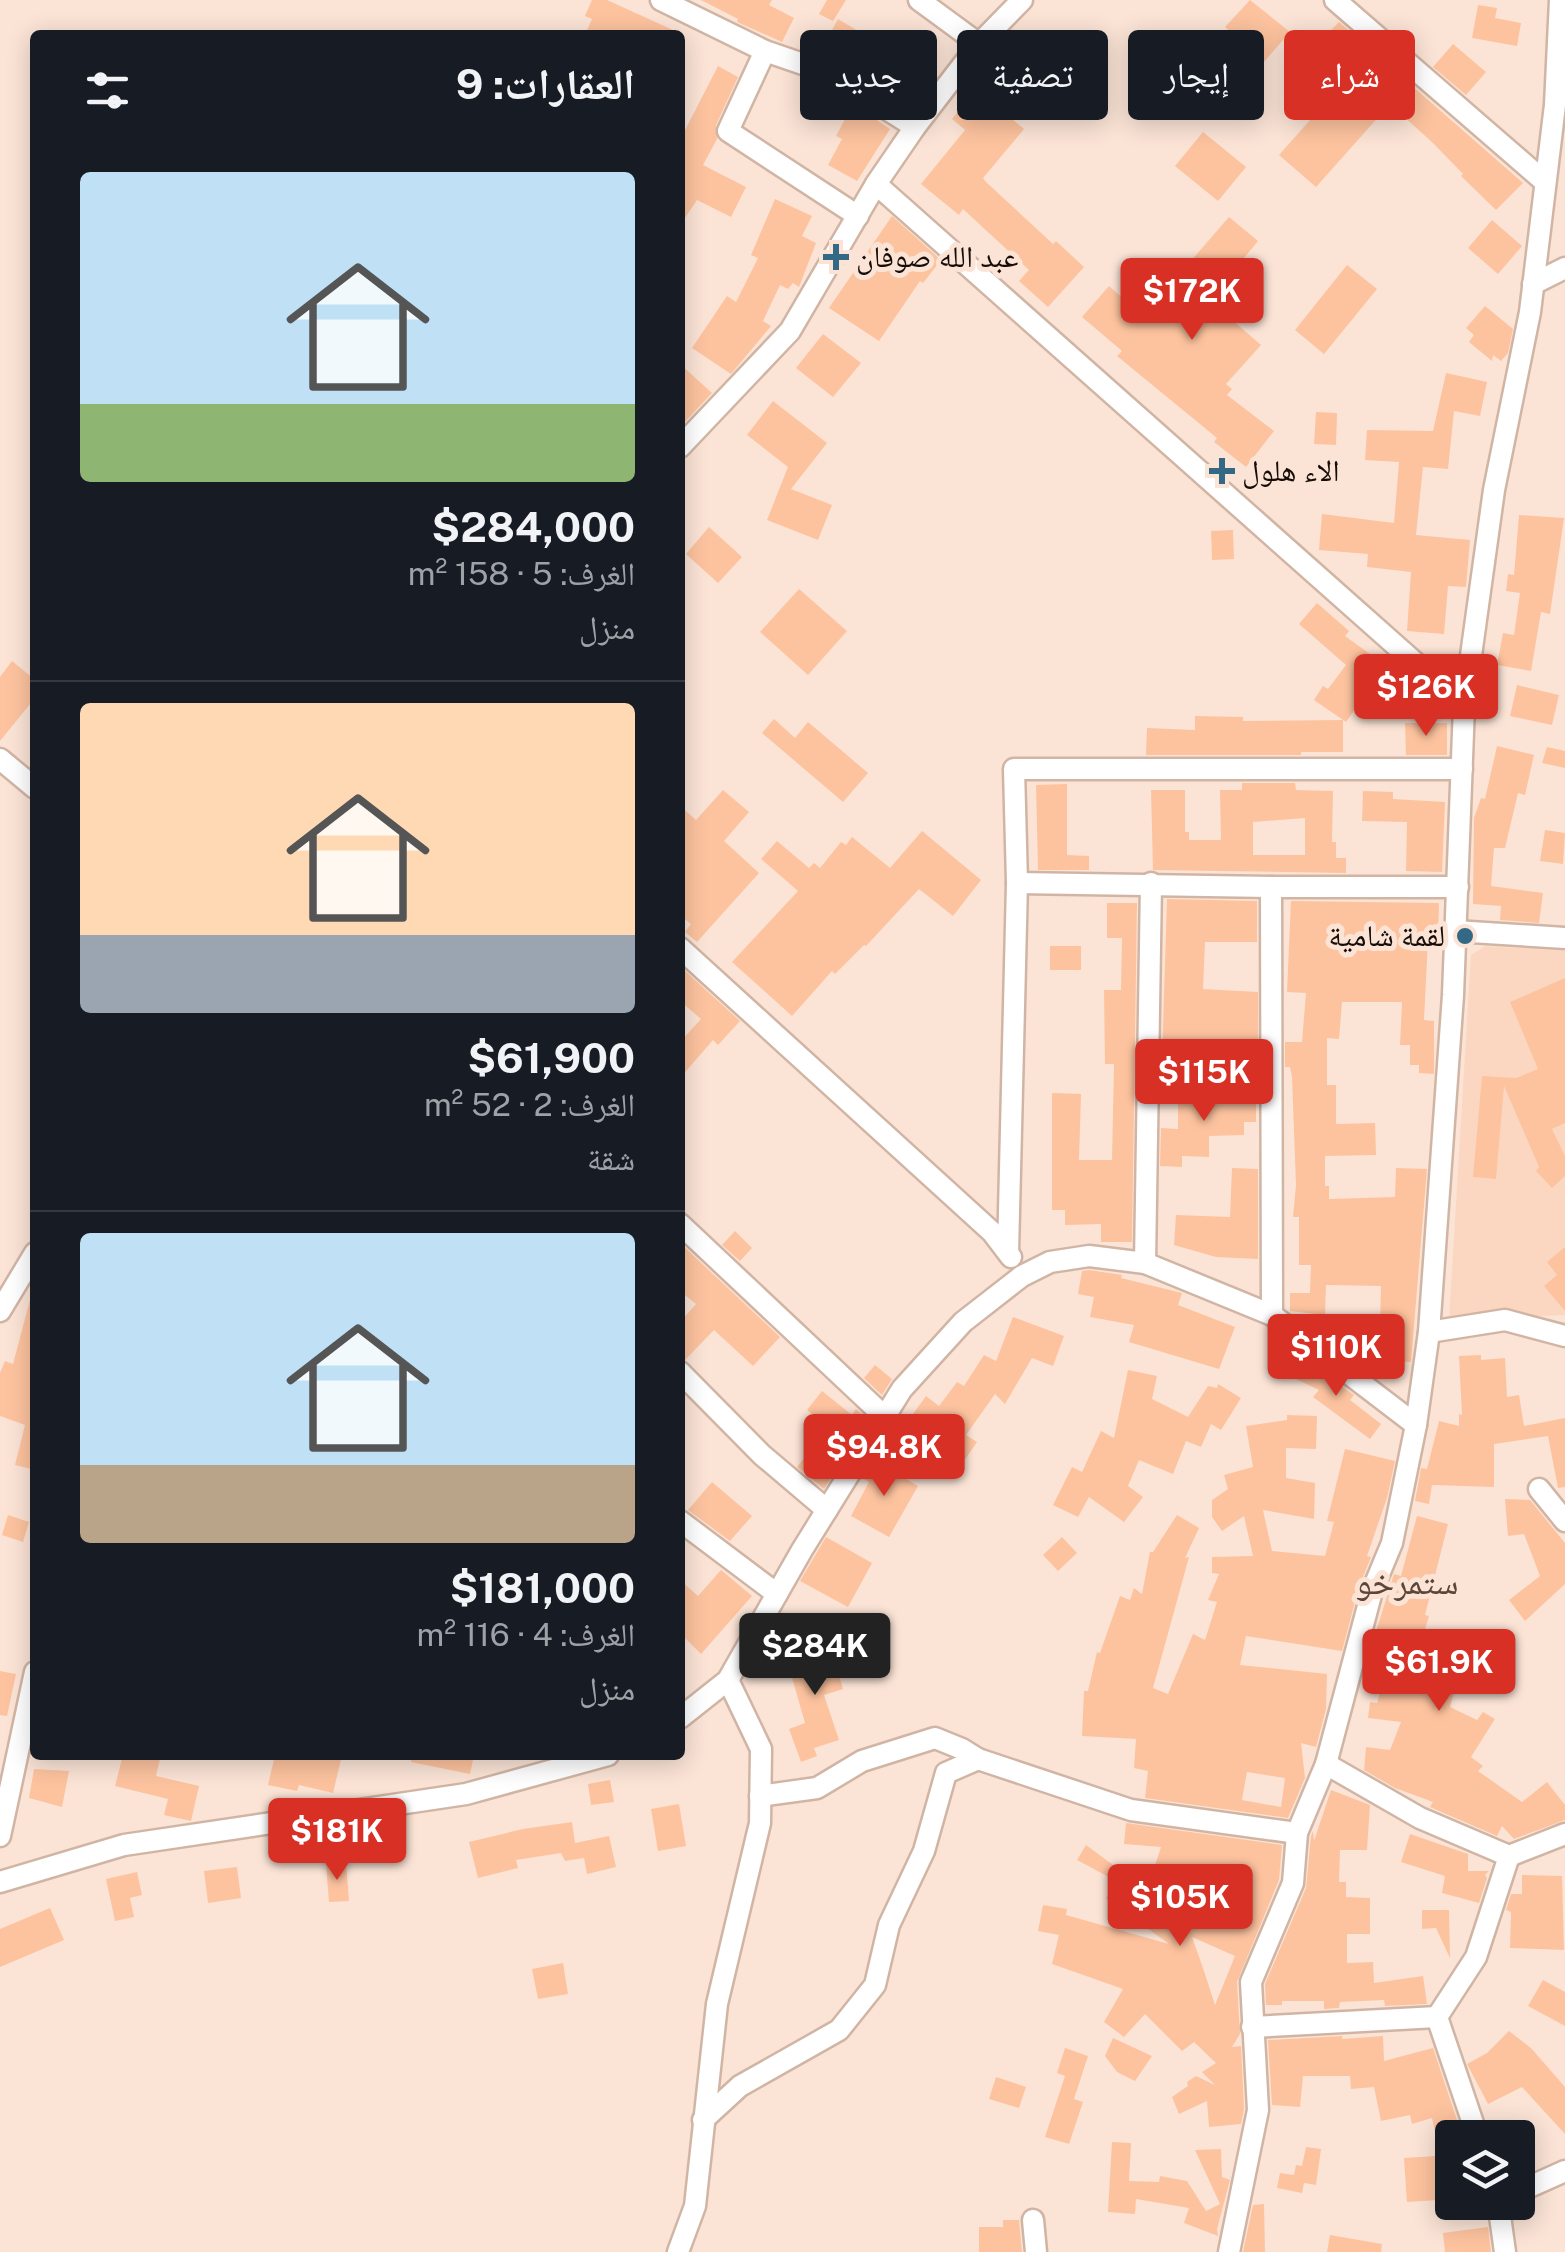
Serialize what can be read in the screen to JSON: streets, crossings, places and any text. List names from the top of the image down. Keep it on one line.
{"districts":["ستمرخو"],"places":{"health":["عبد الله صوفان","الاء هلول"],"other":["لقمة شامية"]},"page":{"chip":["شراء","إيجار","تصفية","جديد"],"heading":"العقارات: 9","list":[{"name":"$284,000","note":"الغرف: 5 · 158 m² · منزل"},{"name":"$61,900","note":"الغرف: 2 · 52 m² · شقة"},{"name":"$181,000","note":"الغرف: 4 · 116 m² · منزل"}],"price":["$172K","$126K","$115K","$110K","$94.8K","$284K","$61.9K","$181K","$105K"]}}
